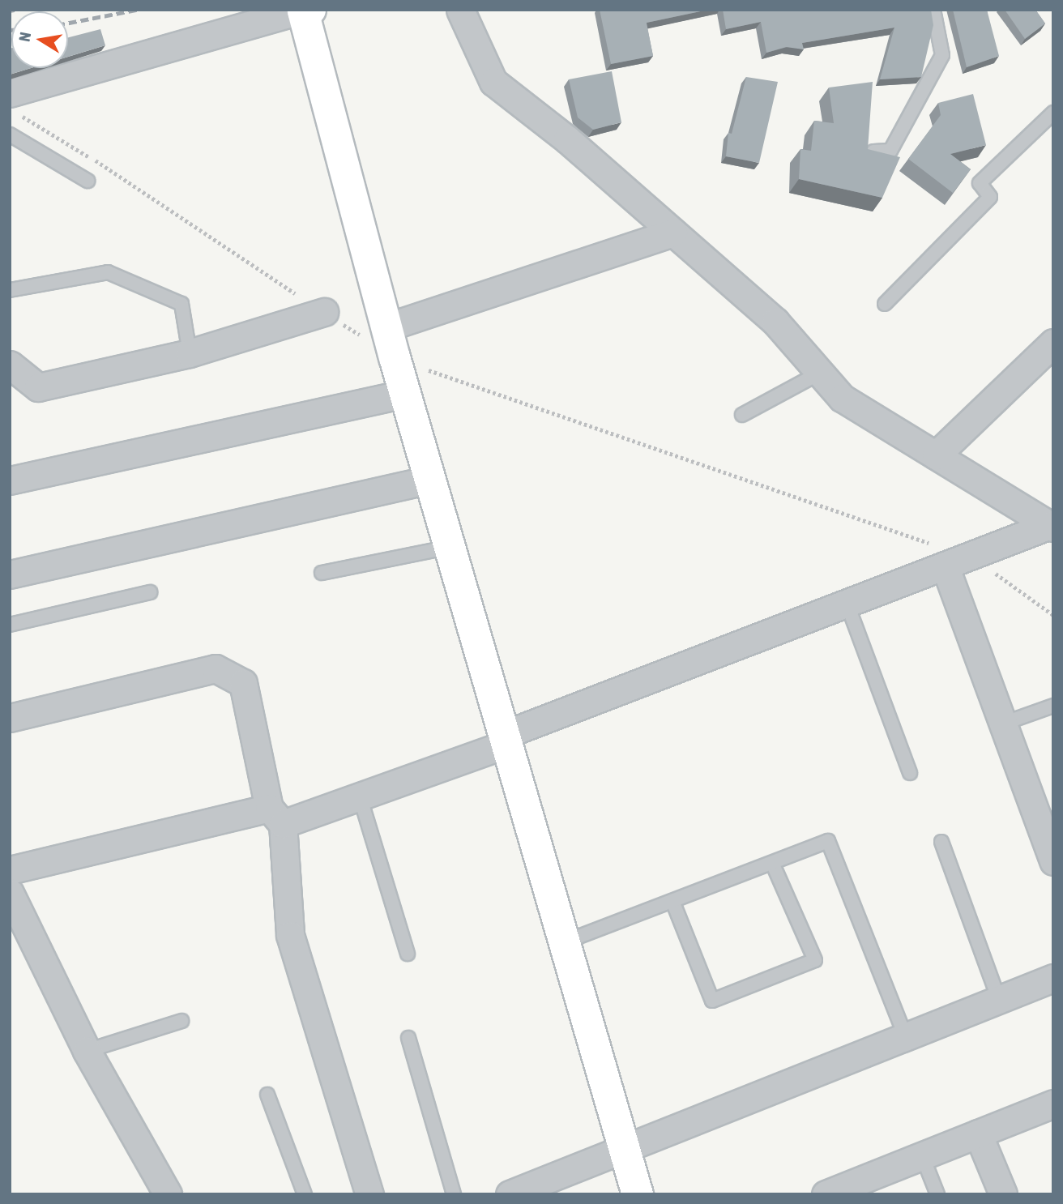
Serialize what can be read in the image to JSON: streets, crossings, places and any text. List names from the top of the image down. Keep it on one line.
{"north":"left"}
